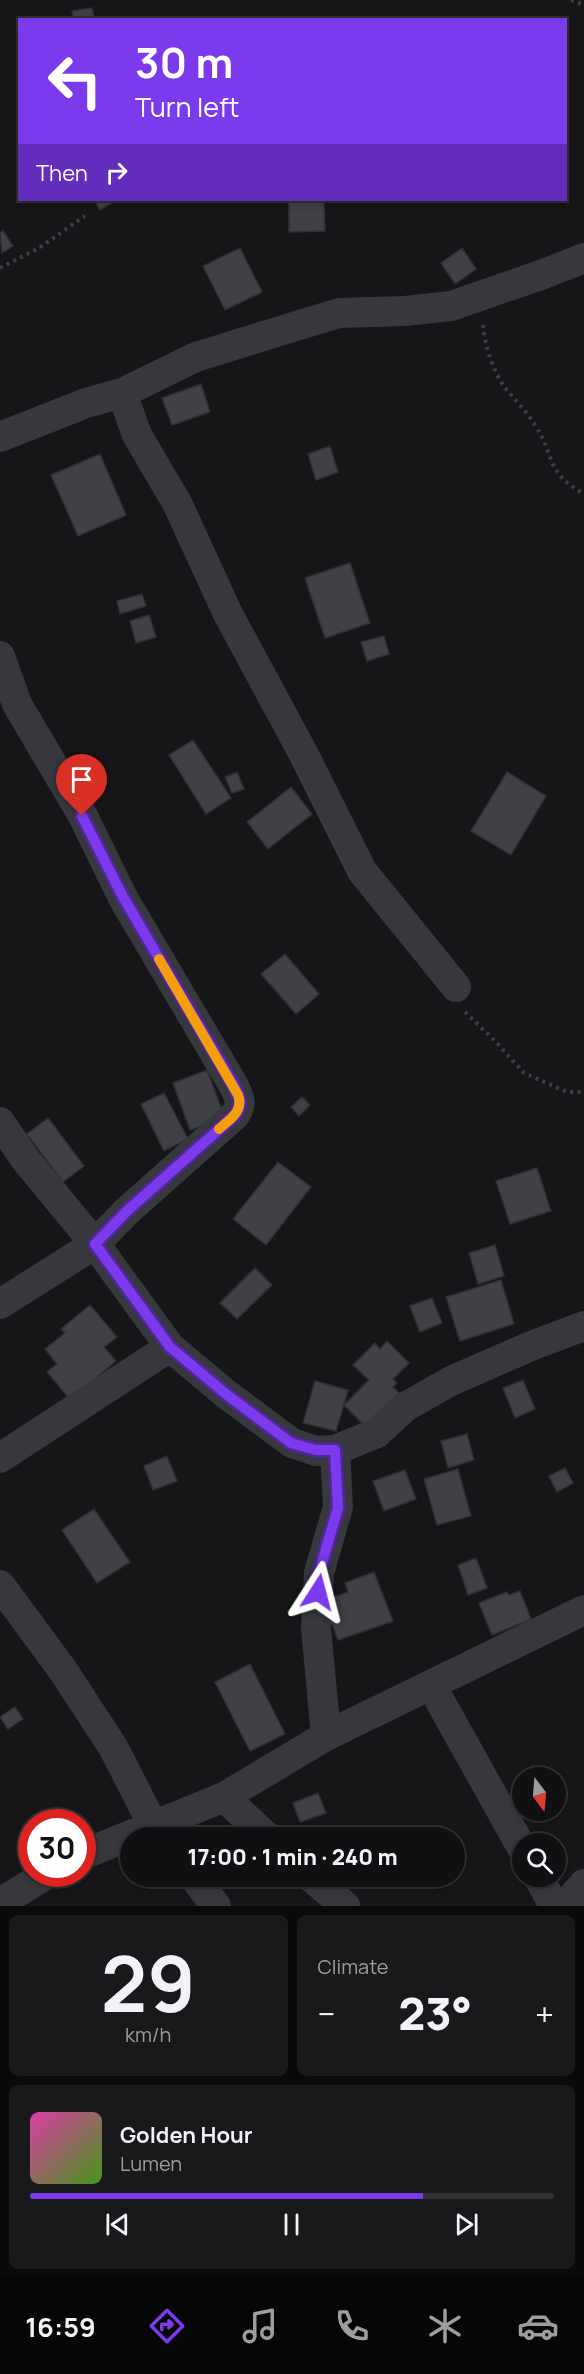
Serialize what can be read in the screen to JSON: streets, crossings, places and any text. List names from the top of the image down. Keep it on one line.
{"north":"bottom","page":{"turn":["30 m","Turn left"],"then":"Then","limit":"30","trip":"17:00 · 1 min · 240 m","tile":[["29","km/h"],"Climate"],"heat":["−","23°","+"],"song":["Golden Hour","Lumen"],"tabs":"16:59"}}
